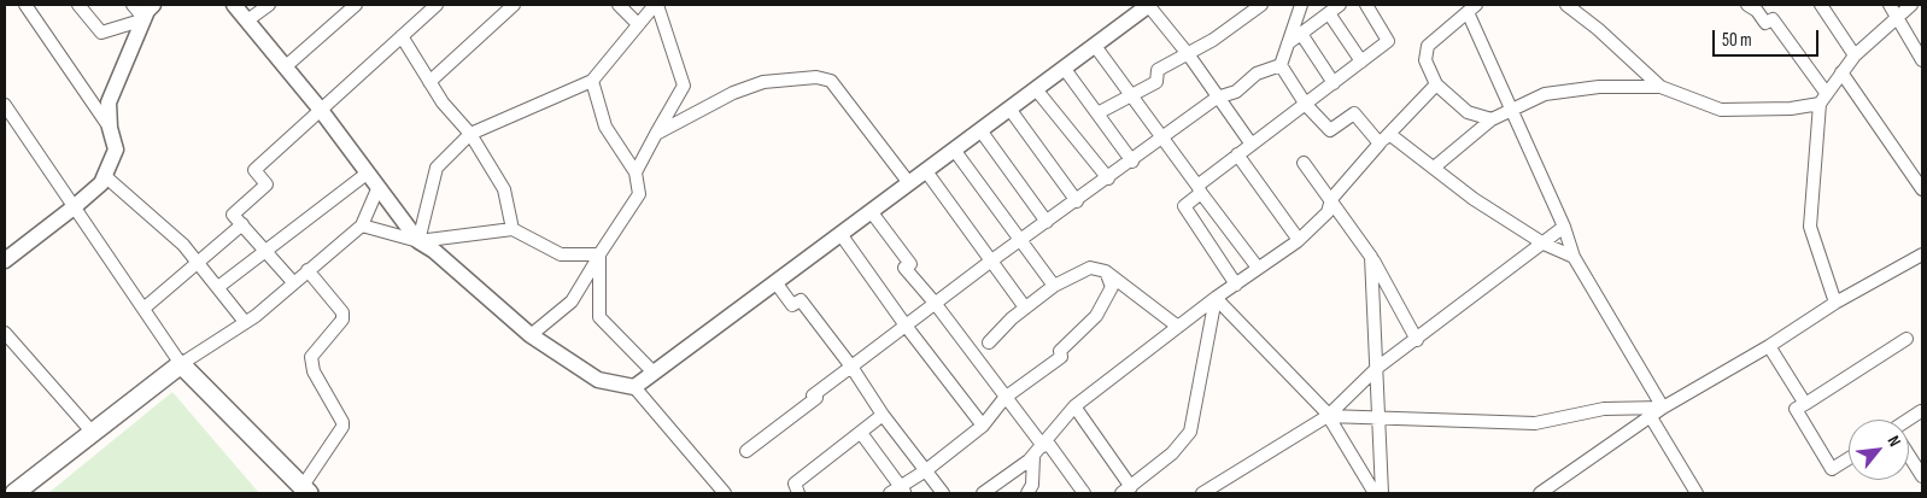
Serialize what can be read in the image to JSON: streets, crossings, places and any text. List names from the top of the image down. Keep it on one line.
{"scale_bar":"50 m","north":"top right"}
